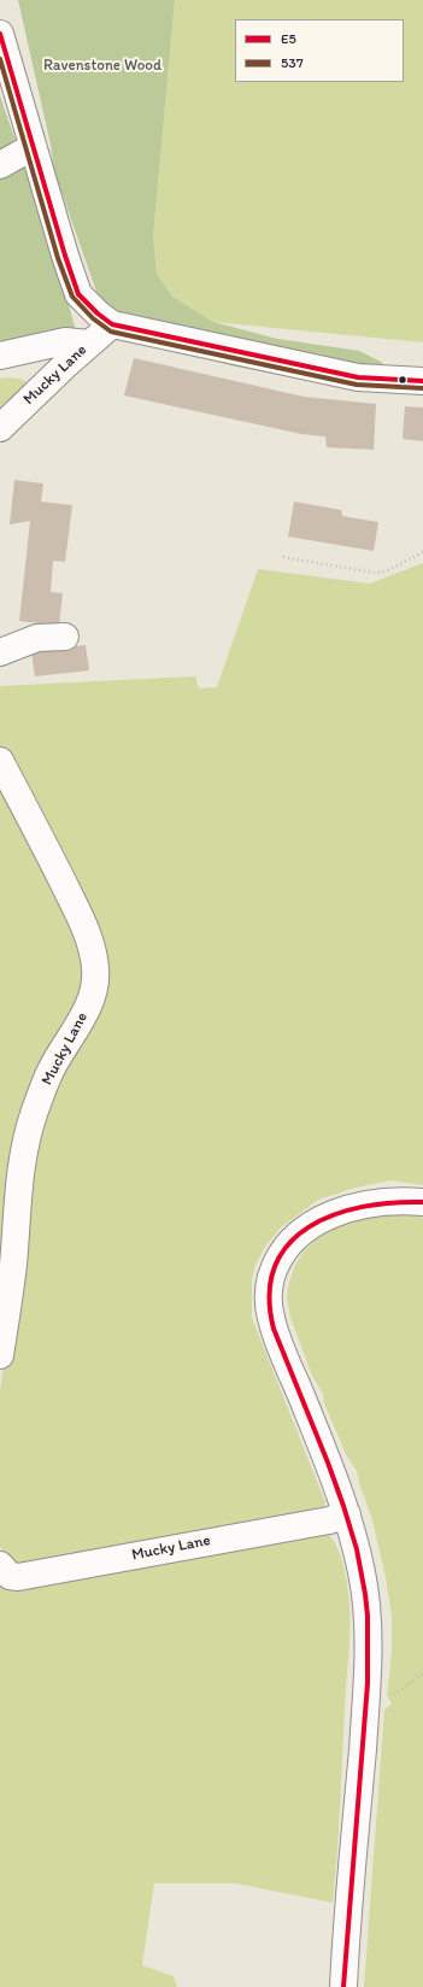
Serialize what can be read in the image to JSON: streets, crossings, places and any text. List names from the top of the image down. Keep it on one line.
{"streets":{"street":["Mucky Lane"]},"parks":["Ravenstone Wood"],"lines":["transit line E5","transit line 537"],"legend":["E5","537"]}
